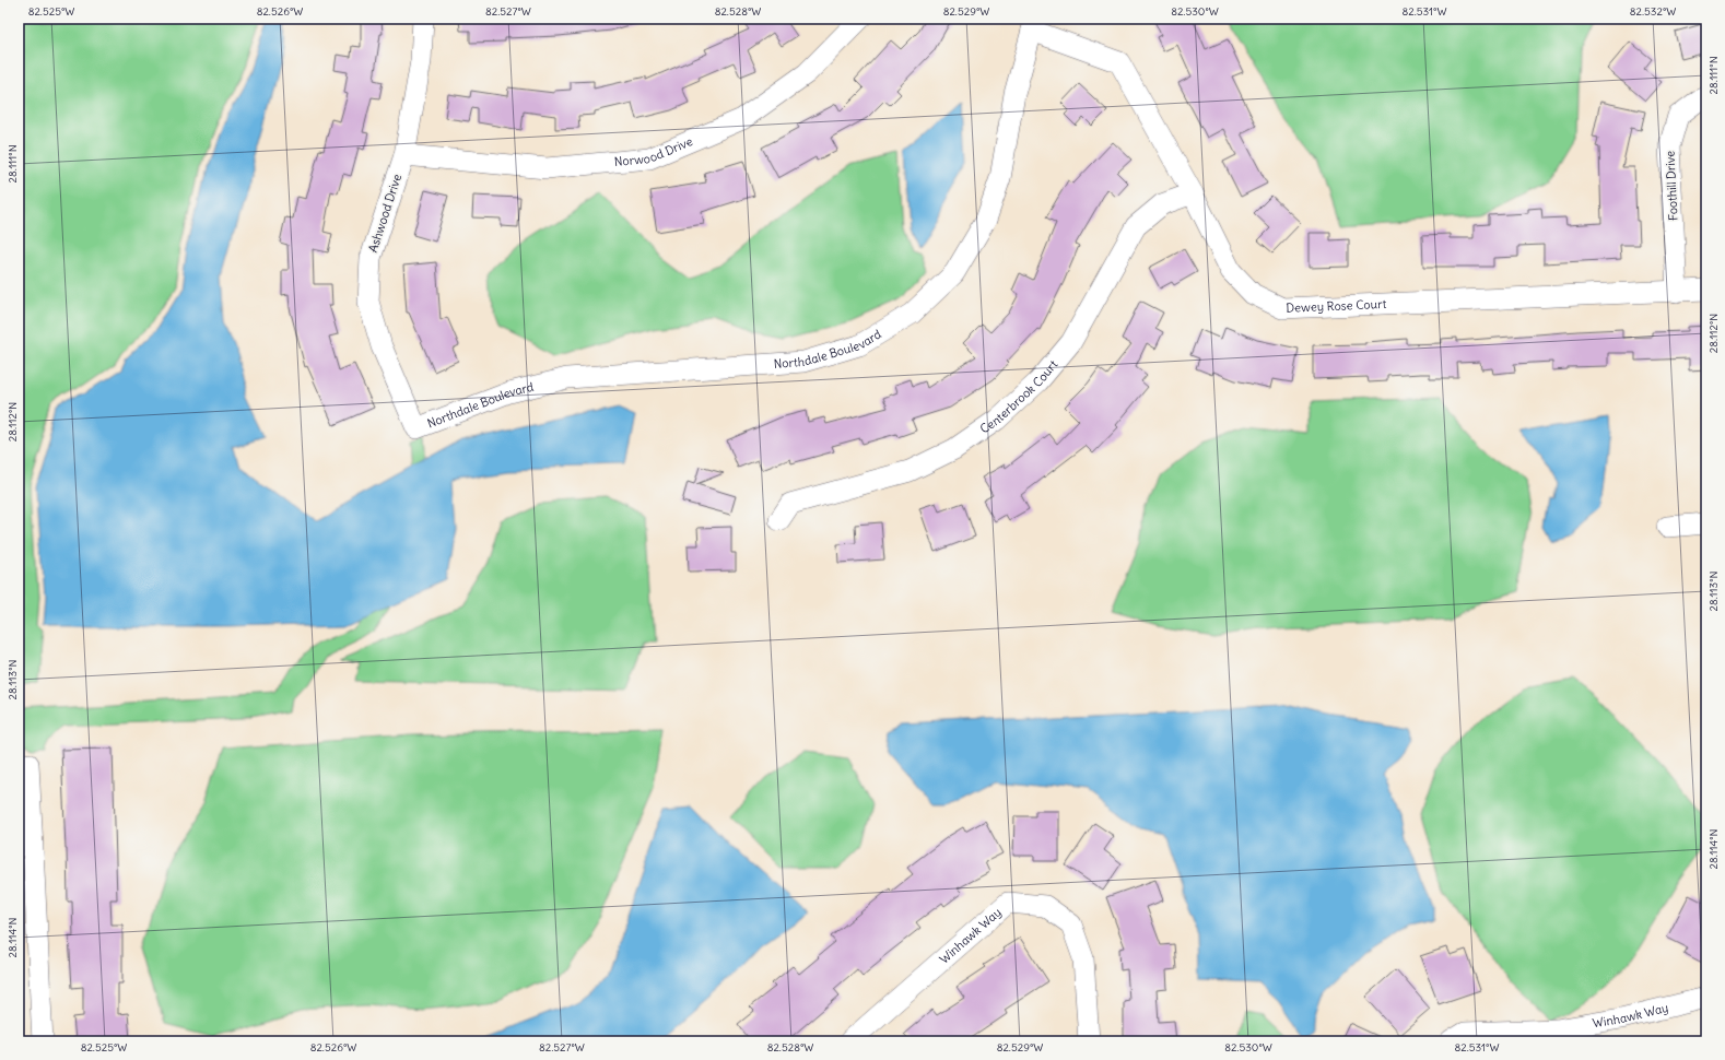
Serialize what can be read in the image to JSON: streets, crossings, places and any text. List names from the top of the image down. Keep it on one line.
{"streets":{"street":["Norwood Drive","Foothill Drive","Ashwood Drive","Dewey Rose Court","Northdale Boulevard","Centerbrook Court","Winhawk Way"]},"crossings":[["Norwood Drive","Ashwood Drive"],["Foothill Drive","Dewey Rose Court"],["Ashwood Drive","Northdale Boulevard"],["Dewey Rose Court","Northdale Boulevard"],["Dewey Rose Court","Centerbrook Court"]],"coordinates":["82.525°W","82.526°W","82.527°W","82.528°W","82.529°W","82.530°W","82.531°W","82.532°W","28.111°N","28.112°N","28.113°N","28.114°N"]}
